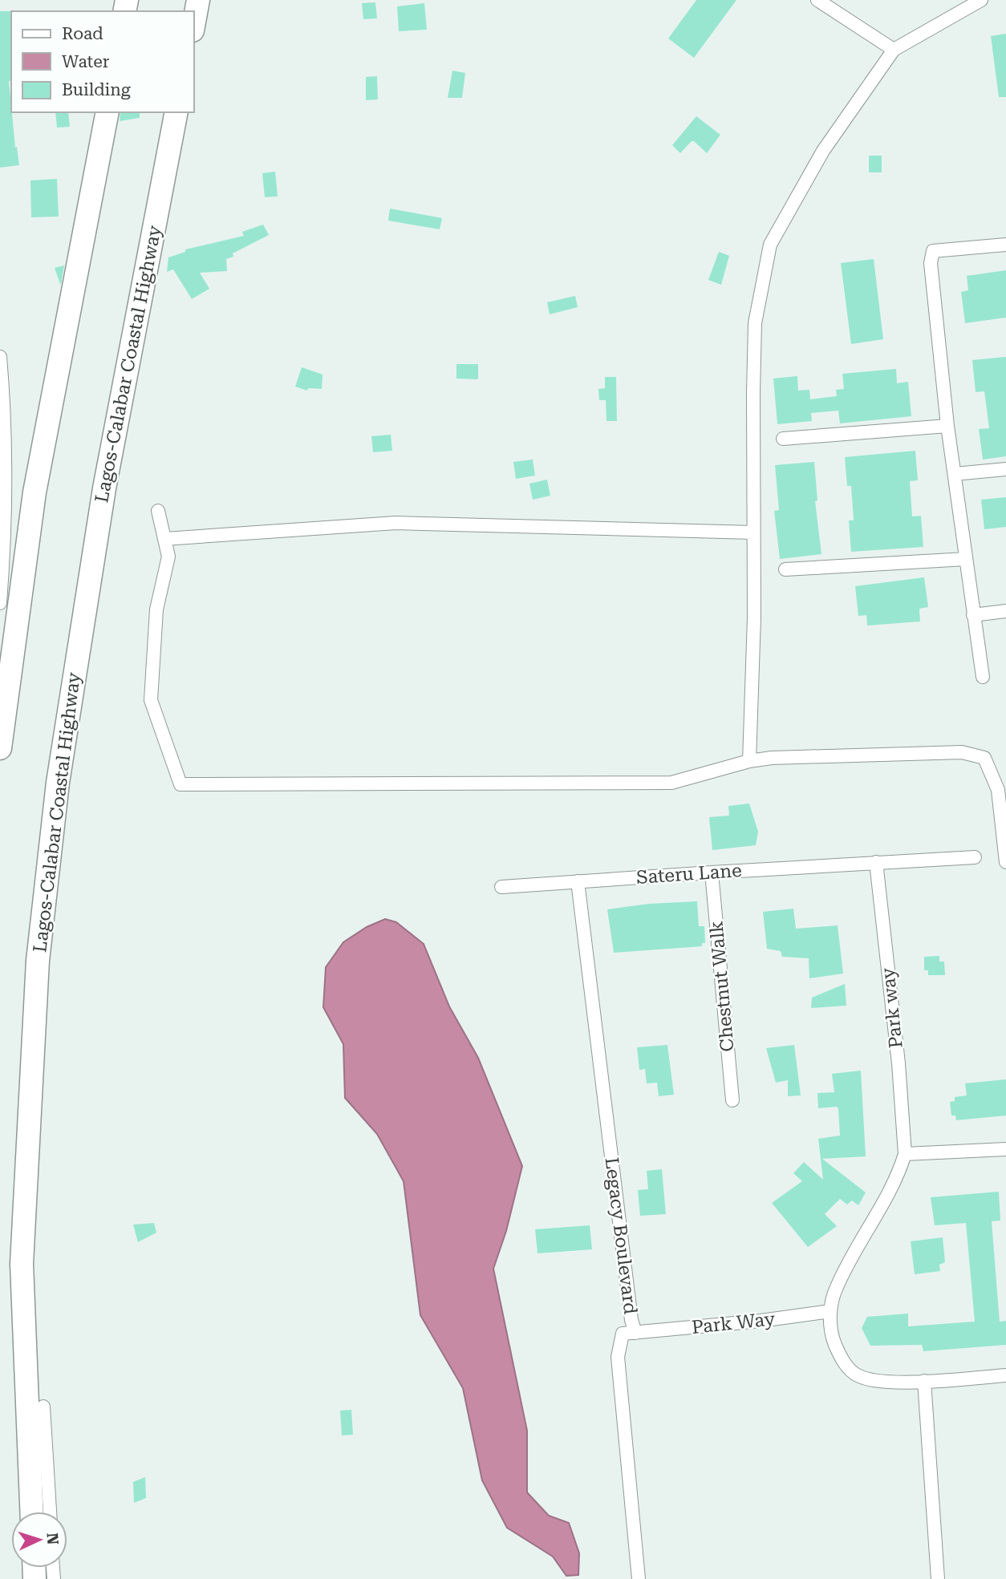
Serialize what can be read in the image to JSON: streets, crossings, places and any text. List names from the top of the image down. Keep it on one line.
{"streets":{"highway":["Lagos-Calabar Coastal Highway"],"street":["Sateru Lane","Chestnut Walk","Park way","Legacy Boulevard","Park Way"]},"crossings":[["Sateru Lane","Chestnut Walk"],["Sateru Lane","Park way"],["Sateru Lane","Legacy Boulevard"],["Legacy Boulevard","Park Way"]],"legend":["Road","Water","Building"],"north":"right"}
